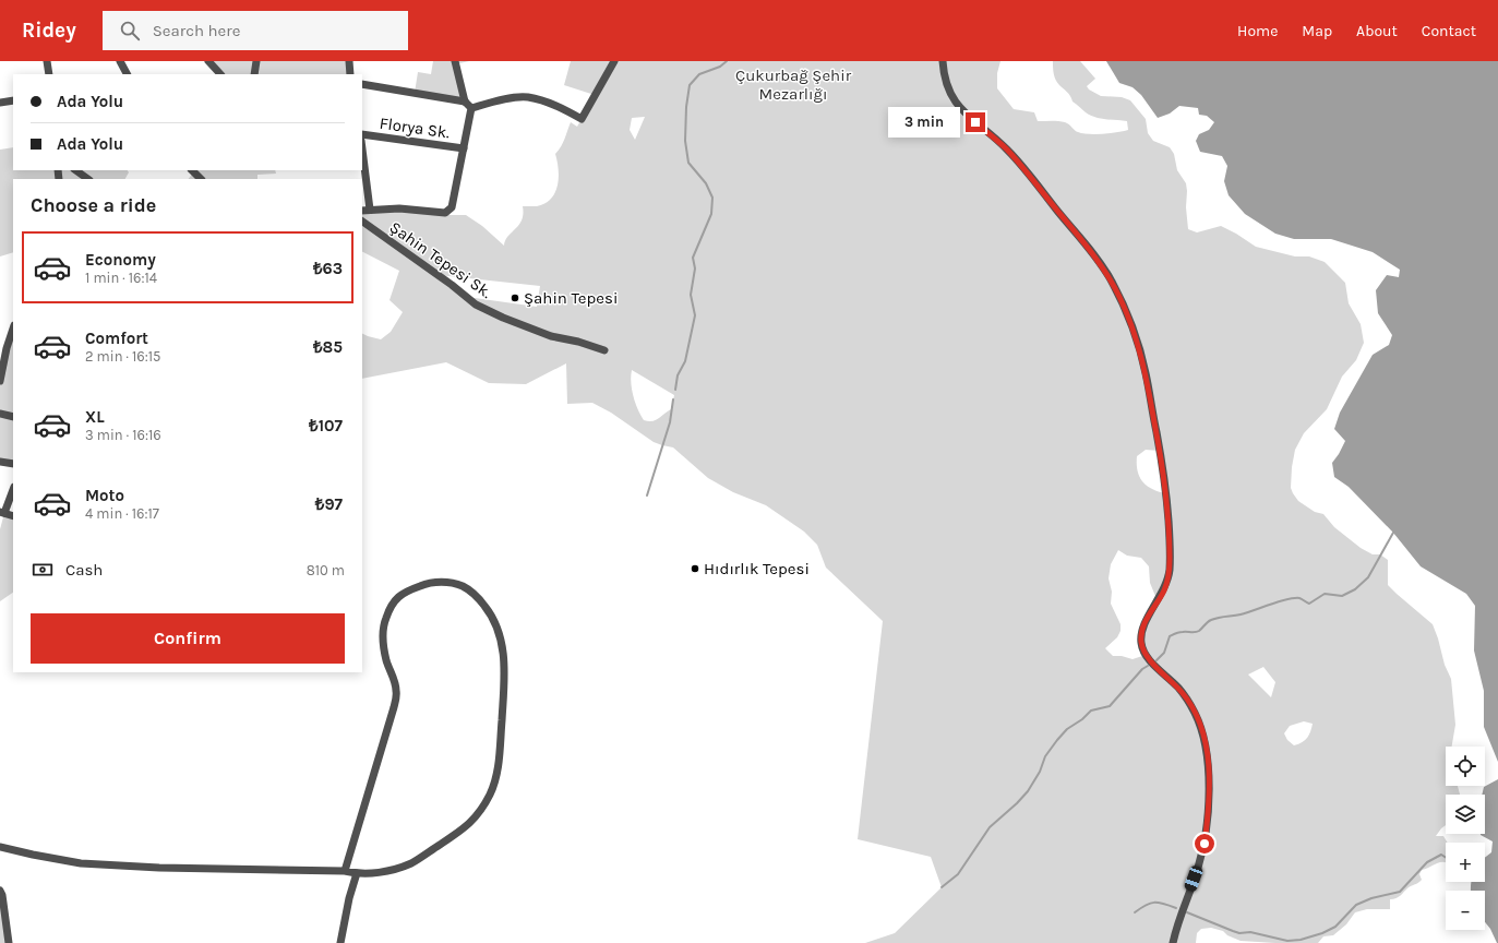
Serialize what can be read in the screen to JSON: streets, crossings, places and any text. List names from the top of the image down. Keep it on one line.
{"streets":{"street":["Florya Sk.","Şahin Tepesi Sk."]},"parks":["Çukurbağ Şehir Mezarlığı"],"places":["Şahin Tepesi","Hıdırlık Tepesi"],"page":{"header":"Ridey","search":"Search here","nav":["Home","Map","About","Contact"],"banner":["Ada Yolu","Ada Yolu"],"bubble":"3 min","heading":"Choose a ride","list":[{"name":"Economy","note":"1 min · 16:14","value":"₺63"},{"name":"Comfort","note":"2 min · 16:15","value":"₺85"},{"name":"XL","note":"3 min · 16:16","value":"₺107"},{"name":"Moto","note":"4 min · 16:17","value":"₺97"}],"pay":["Cash","810 m"],"buttons":"Confirm","map_buttons":["+","−"]}}
